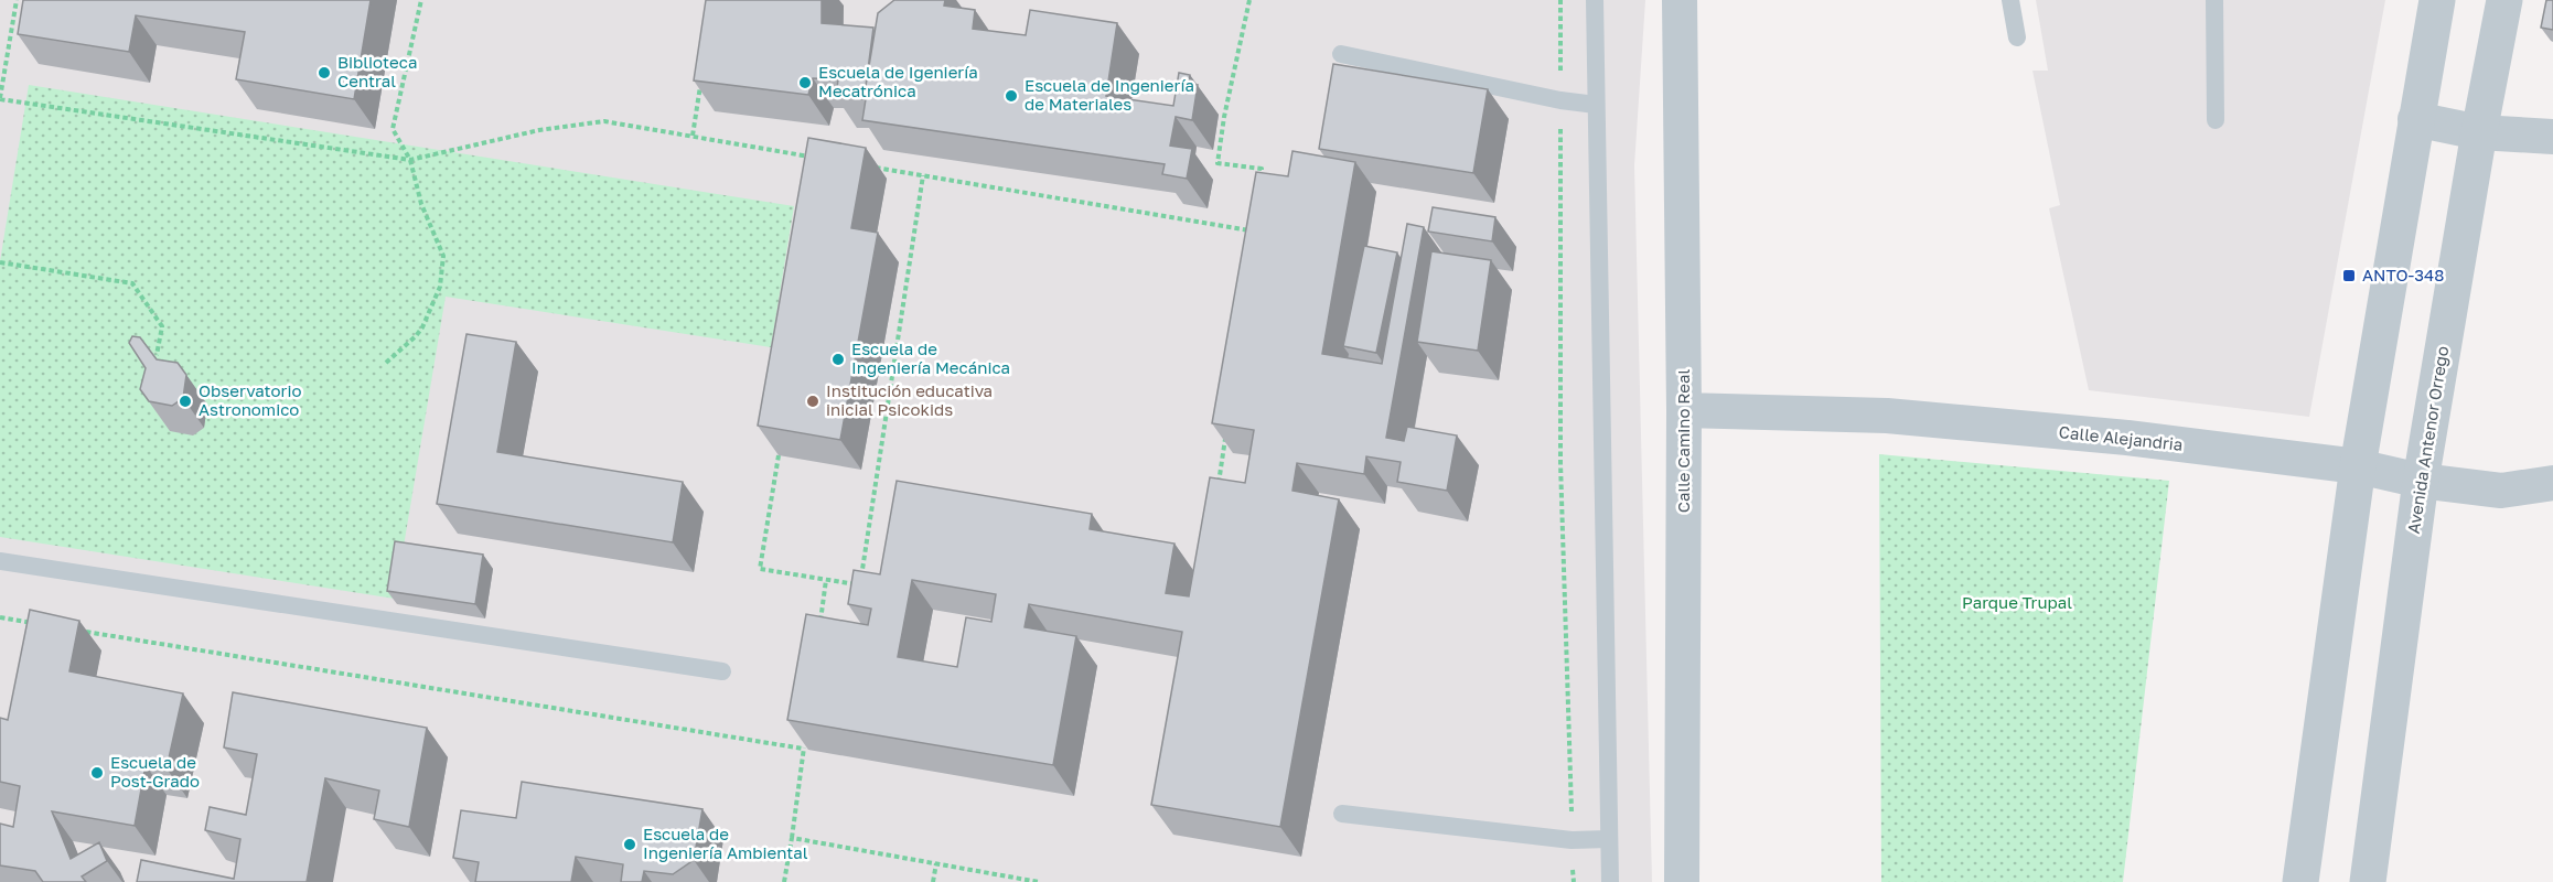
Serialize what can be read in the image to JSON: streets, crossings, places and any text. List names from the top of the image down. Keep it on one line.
{"streets":{"street":["Calle Alejandria","Avenida Antenor Orrego","Calle Camino Real"]},"crossings":[["Calle Alejandria","Avenida Antenor Orrego"],["Calle Alejandria","Calle Camino Real"]],"parks":["Parque Trupal"],"places":{"other":["Biblioteca Central","Escuela de Igeniería Mecatrónica","Escuela de Ingeniería de Materiales","Escuela de Ingeniería Mecánica","Observatorio Astronomico","Institución educativa inicial Psicokids","Escuela de Post-Grado","Escuela de Ingeniería Ambiental"],"transit":["ANTO-348"]}}
